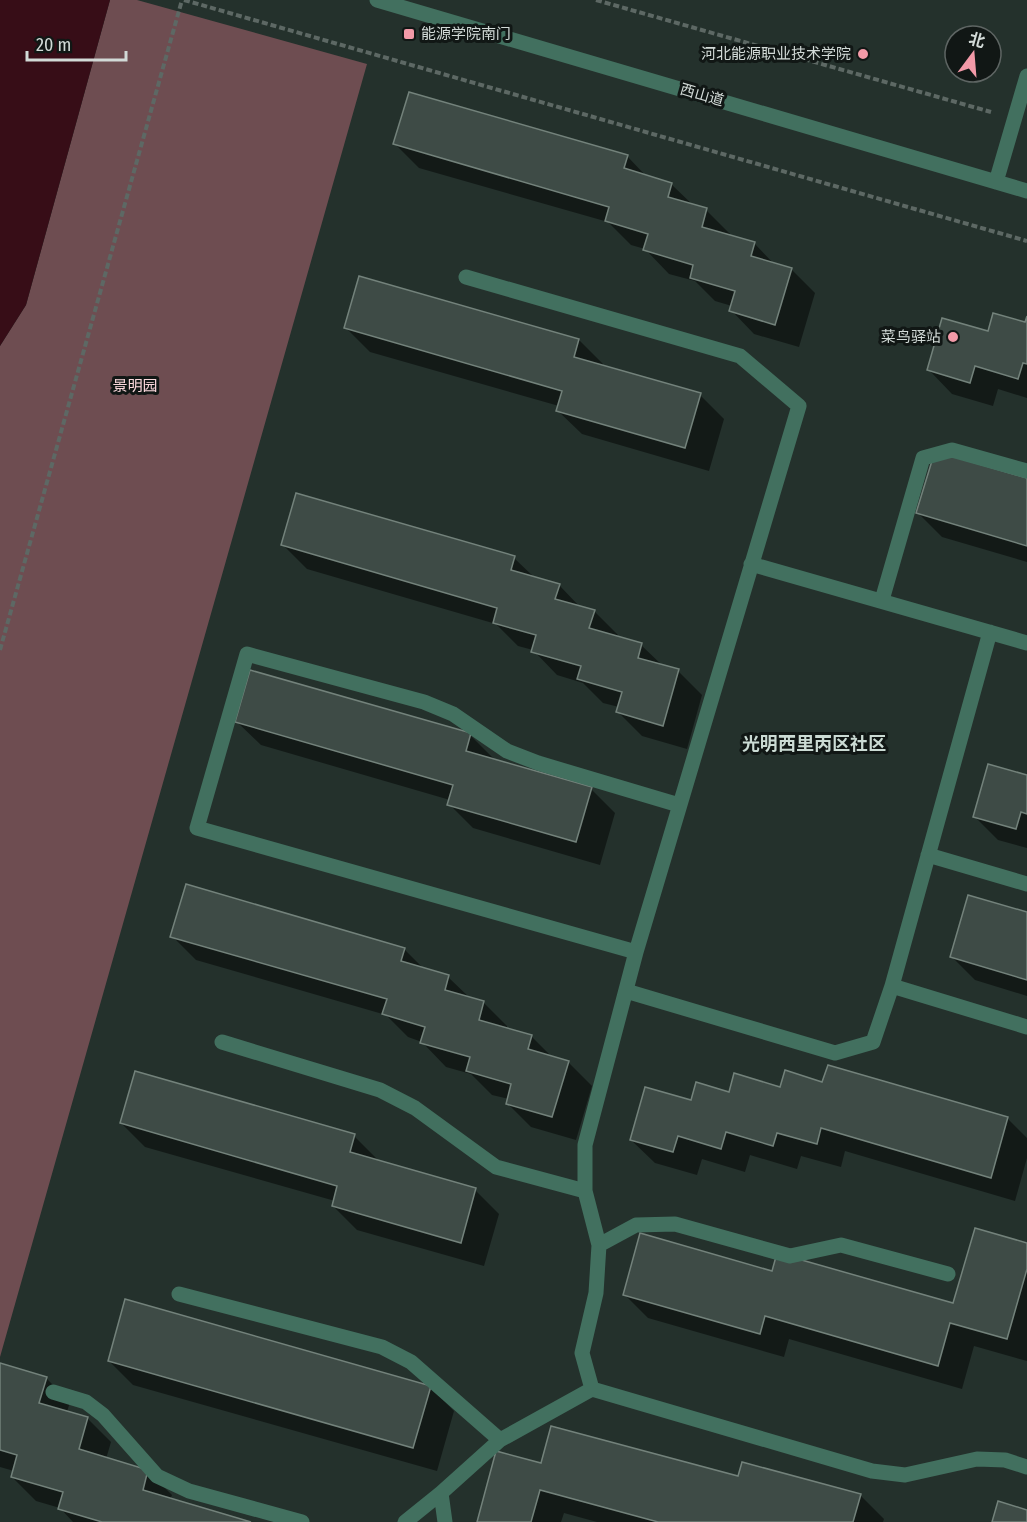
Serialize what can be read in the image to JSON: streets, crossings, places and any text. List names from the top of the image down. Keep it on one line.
{"streets":{"street":["西山道"]},"districts":["光明西里丙区社区"],"parks":["景明园"],"places":{"transit":["能源学院南门"],"other":["河北能源职业技术学院","菜鸟驿站"]},"scale_bar":"20 m","north":"top"}
